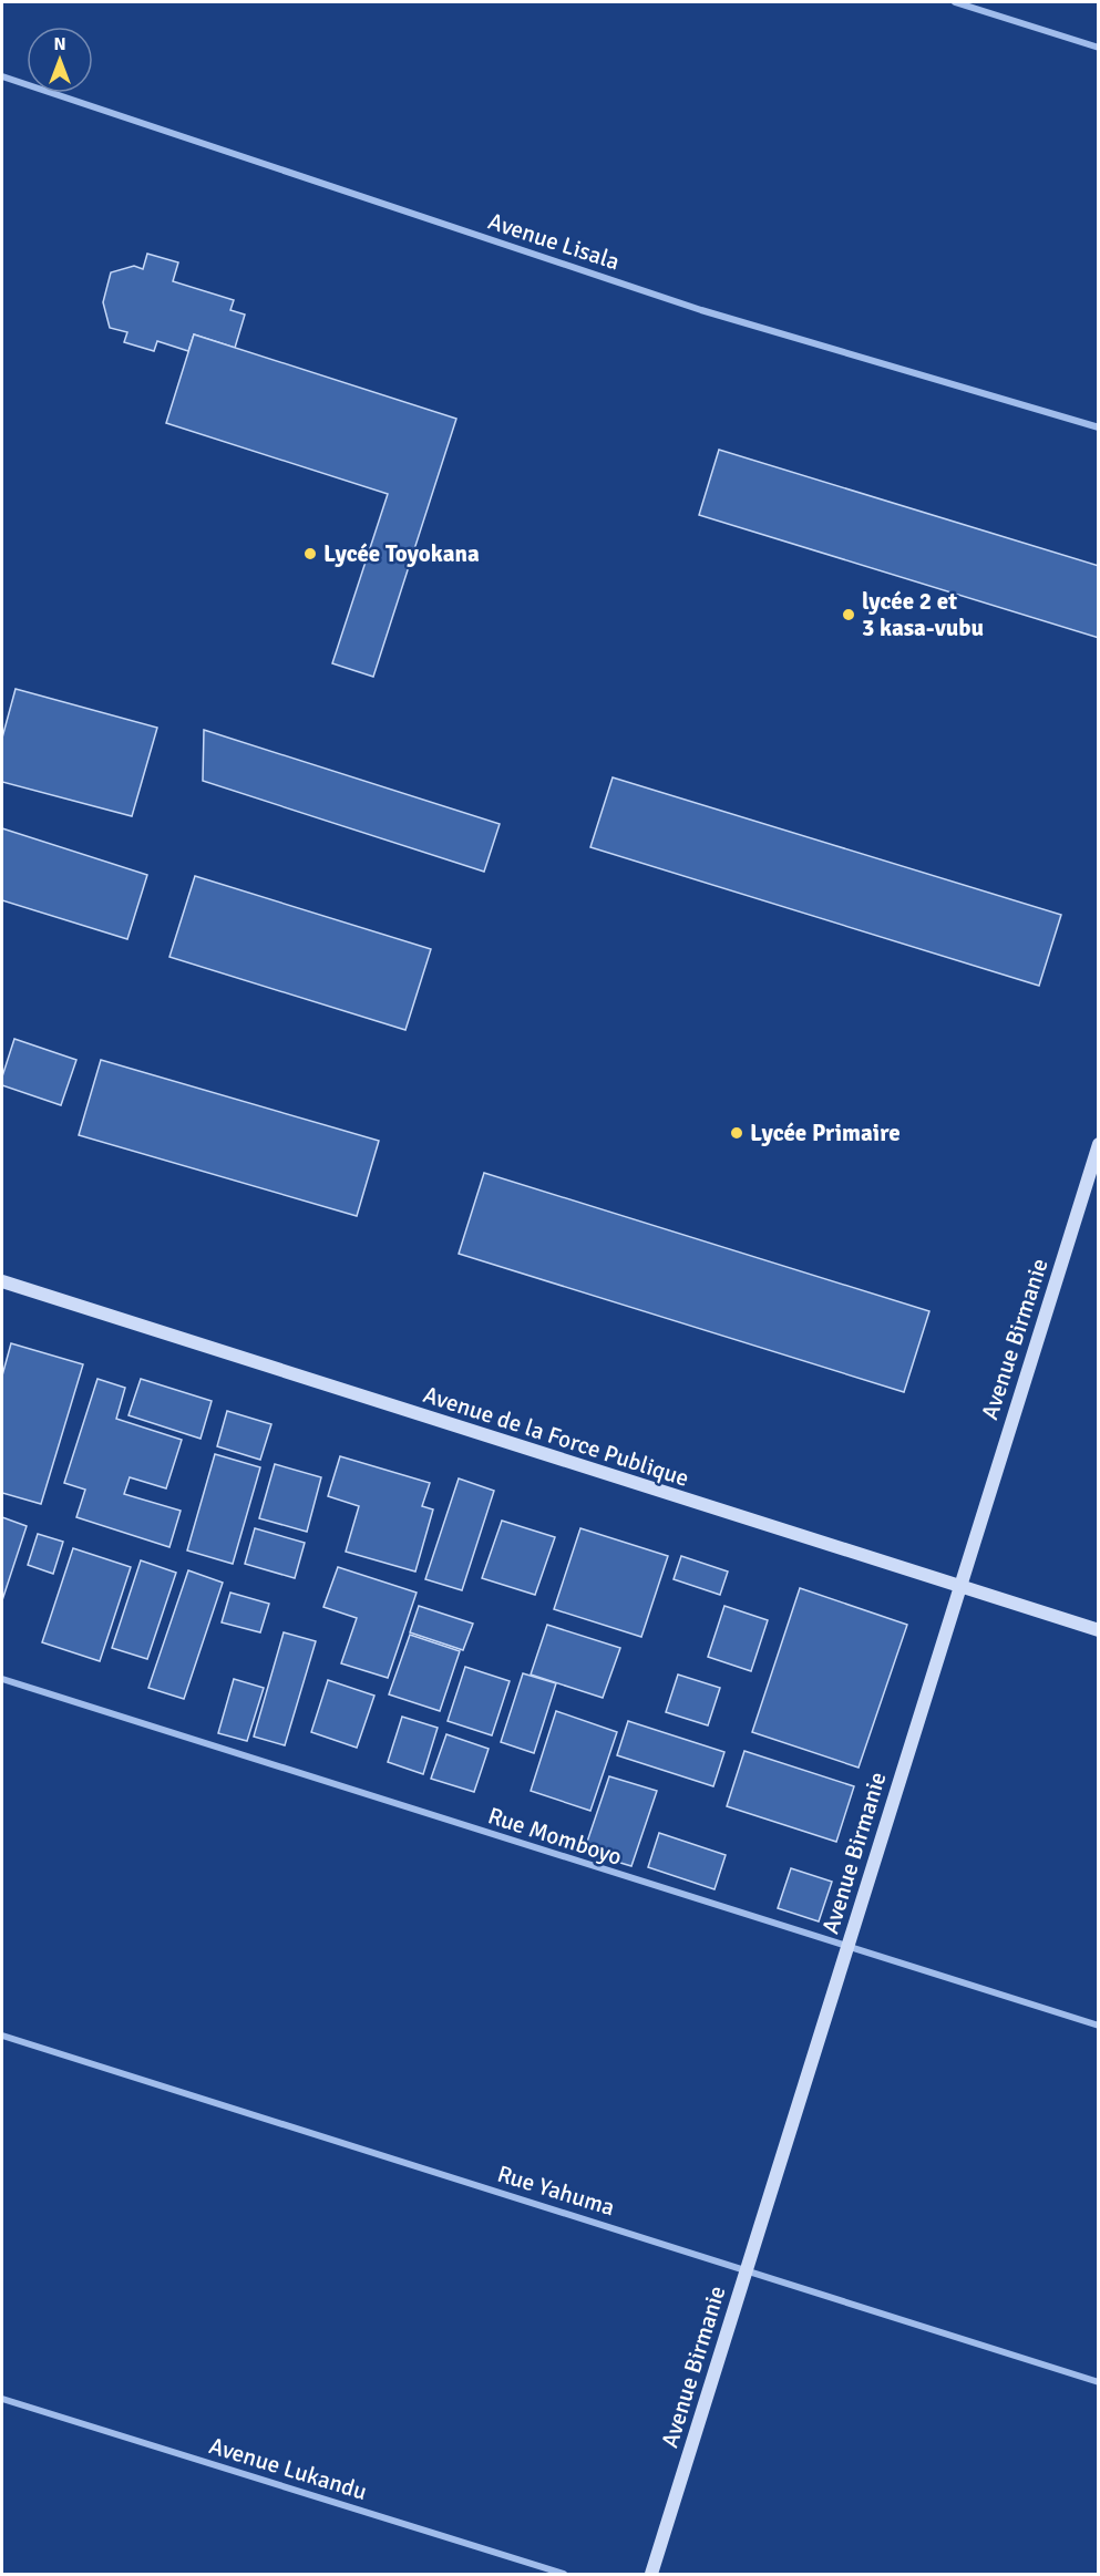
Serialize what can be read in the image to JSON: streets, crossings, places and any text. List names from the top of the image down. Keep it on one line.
{"streets":{"street":["Avenue Lisala","Avenue Birmanie","Avenue de la Force Publique","Rue Momboyo","Rue Yahuma","Avenue Lukandu"]},"crossings":[["Avenue Birmanie","Avenue de la Force Publique"],["Avenue Birmanie","Rue Momboyo"],["Avenue Birmanie","Rue Yahuma"]],"places":["Lycée Toyokana","lycée 2 et 3 kasa-vubu","Lycée Primaire"],"north":"top"}
